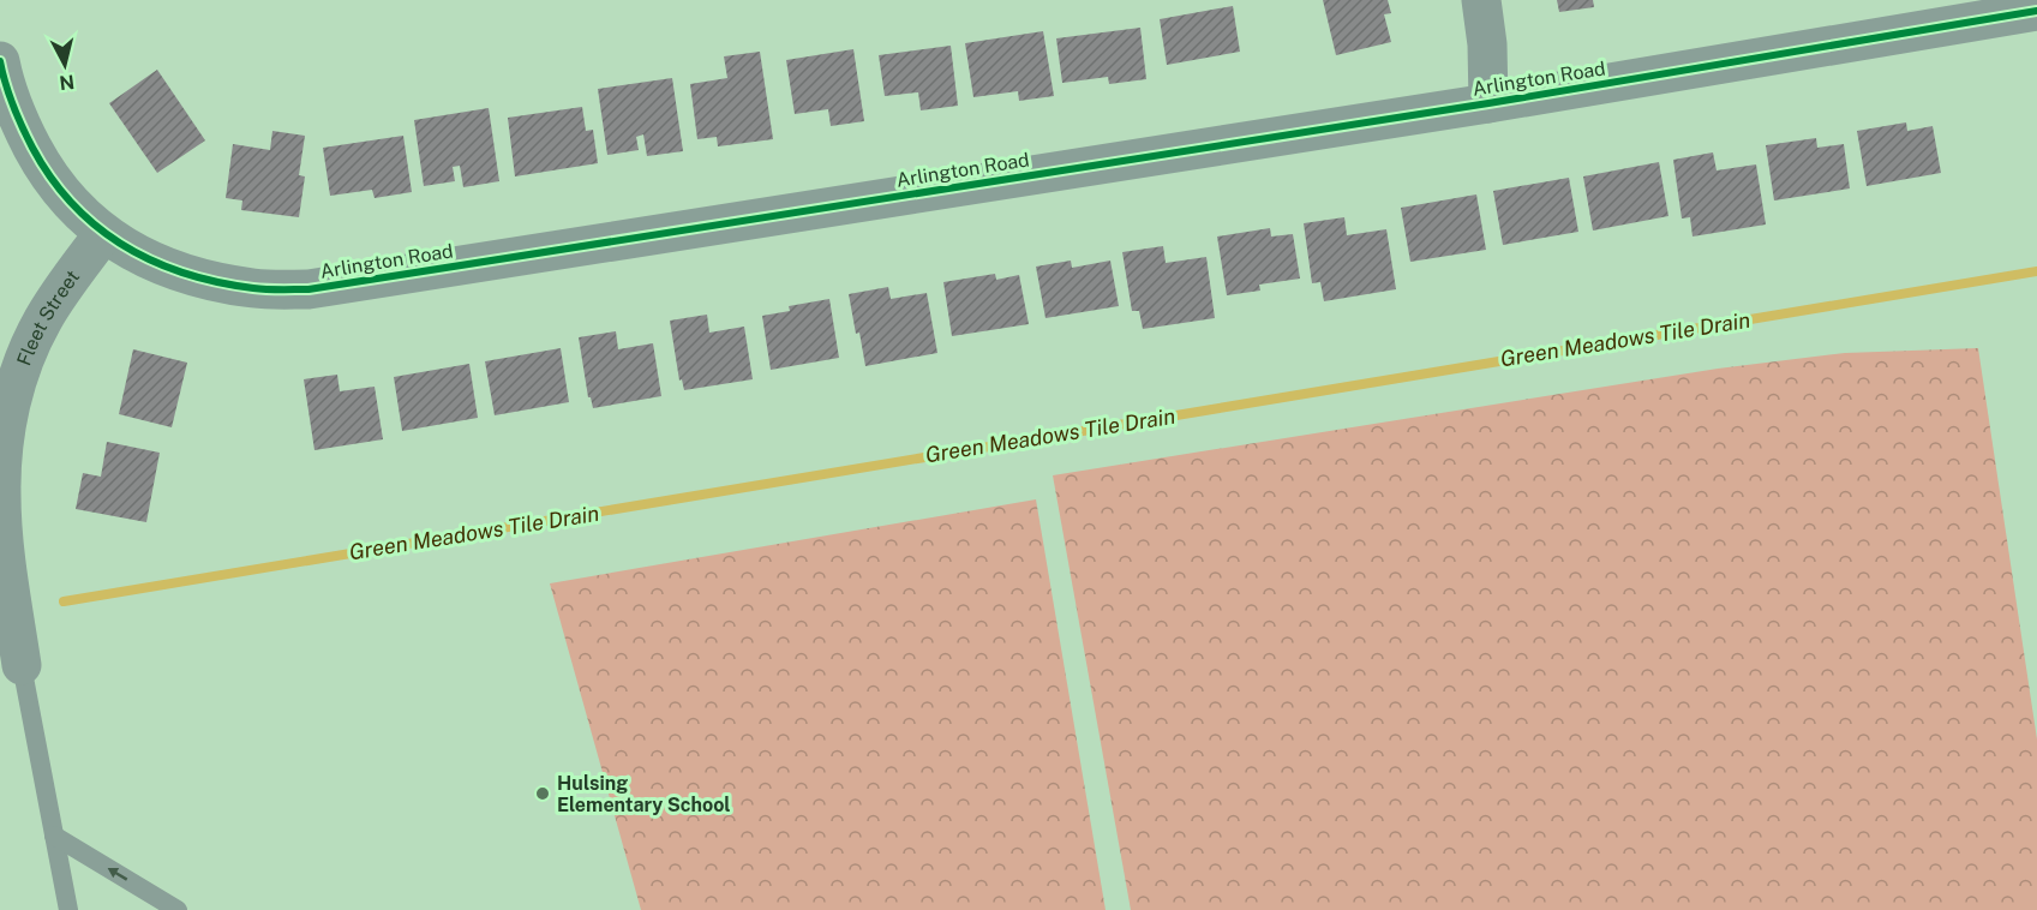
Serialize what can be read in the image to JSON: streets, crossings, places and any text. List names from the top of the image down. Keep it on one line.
{"streets":{"street":["Arlington Road","Fleet Street"]},"crossings":[["Arlington Road","Fleet Street"]],"water":["Green Meadows Tile Drain"],"places":["Hulsing Elementary School"],"north":"bottom"}
